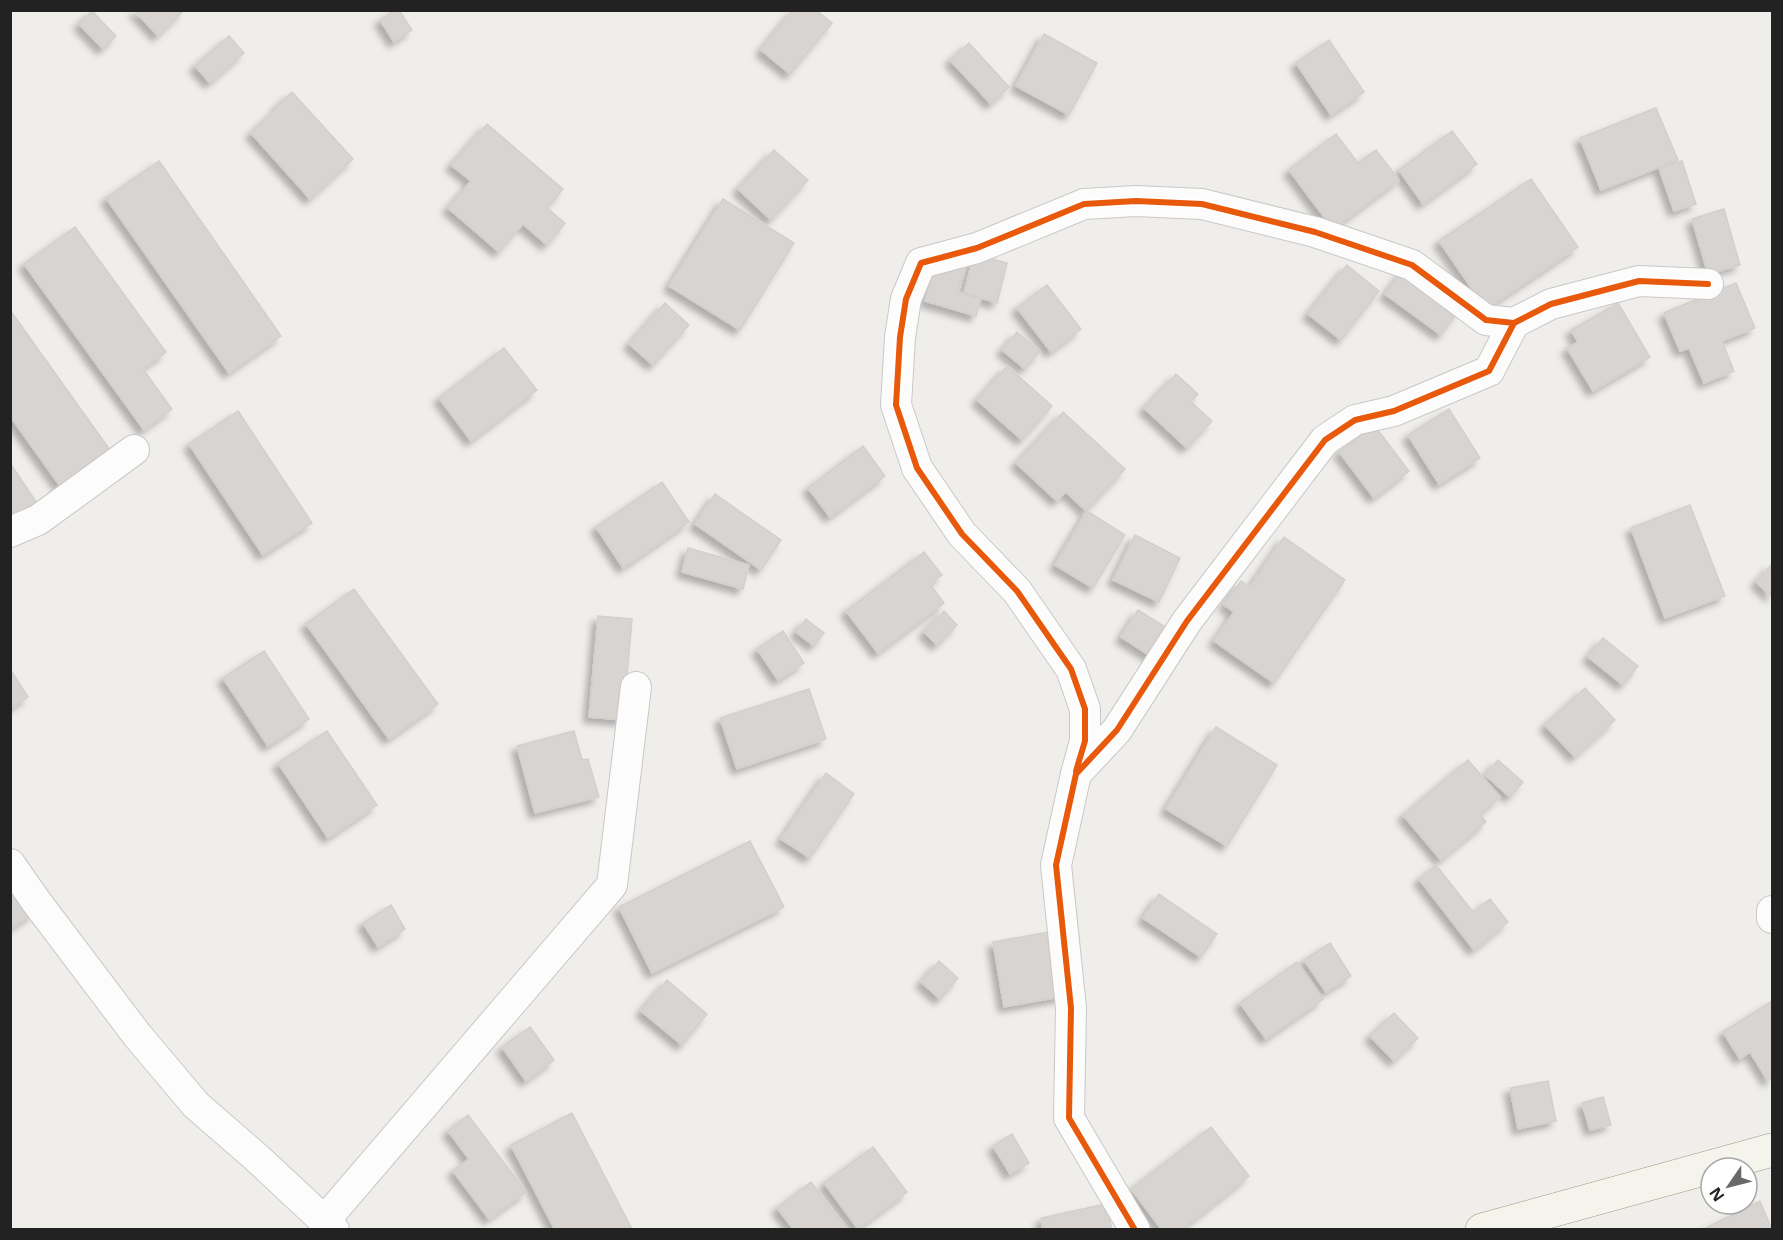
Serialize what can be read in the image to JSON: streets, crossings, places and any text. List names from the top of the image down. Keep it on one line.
{"north":"bottom left"}
